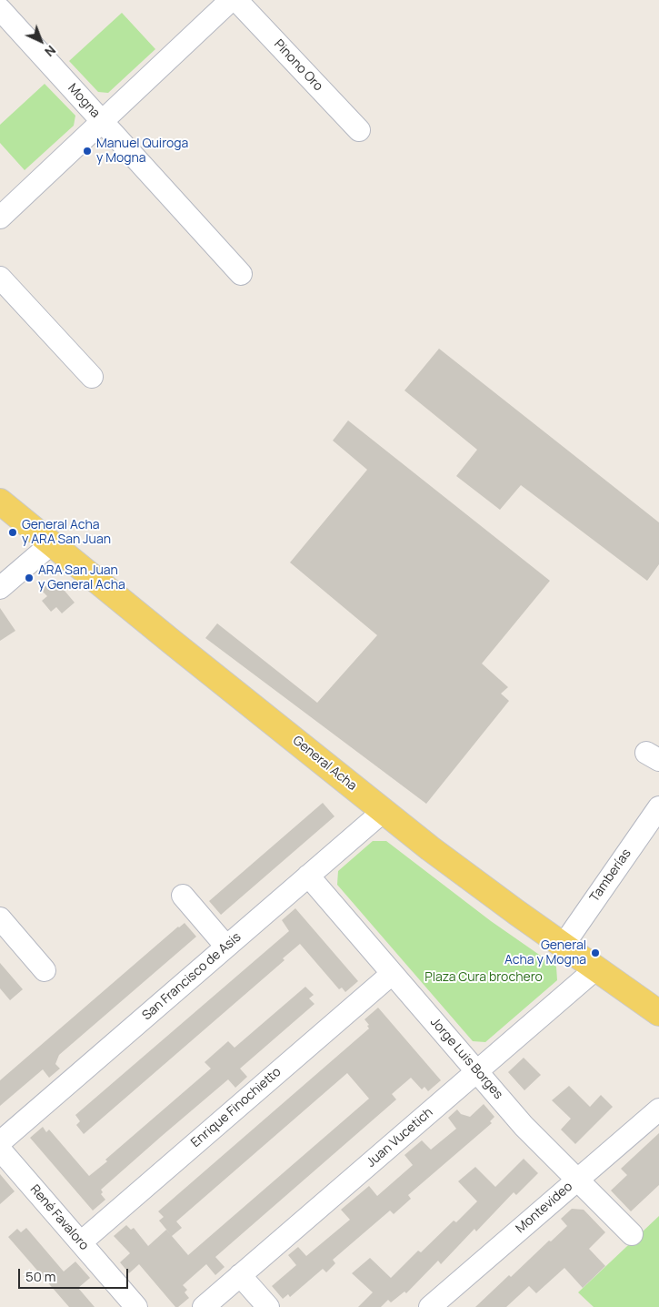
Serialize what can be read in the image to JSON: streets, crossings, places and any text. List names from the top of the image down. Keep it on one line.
{"streets":{"main road":["General Acha"],"street":["Pinono Oro","Mogna","Tamberías","San Francisco de Asis","Jorge Luis Borges","Enrique Finochietto","Juan Vucetich","Montevideo","René Favaloro"]},"crossings":[["General Acha","Tamberías"],["General Acha","San Francisco de Asis"],["General Acha","Juan Vucetich"],["San Francisco de Asis","Jorge Luis Borges"],["Jorge Luis Borges","Enrique Finochietto"],["Jorge Luis Borges","Juan Vucetich"],["Jorge Luis Borges","Montevideo"],["Enrique Finochietto","René Favaloro"]],"parks":["Plaza Cura brochero"],"places":["Manuel Quiroga y Mogna","General Acha y ARA San Juan","ARA San Juan y General Acha","General Acha y Mogna"],"scale_bar":"50 m","north":"bottom right"}
